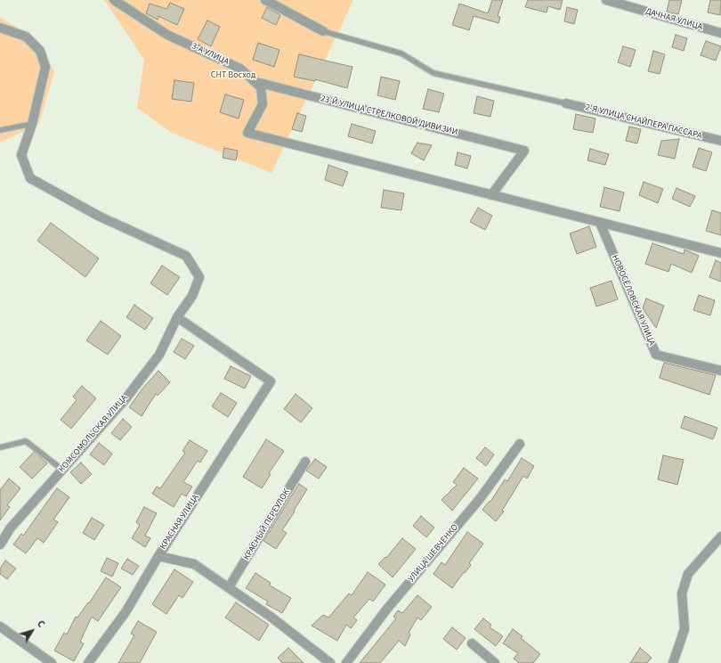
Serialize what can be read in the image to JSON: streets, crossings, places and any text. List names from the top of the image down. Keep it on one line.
{"streets":{"street":["ДАЧНАЯ УЛИЦА","3-А УЛИЦА","23-Й УЛИЦА СТРЕЛКОВОЙ ДИВИЗИИ","2-Я УЛИЦА СНАЙПЕРА ПАССАРА","НОВОСЁЛОВСКАЯ УЛИЦА","КОМСОМОЛЬСКАЯ УЛИЦА","КРАСНАЯ УЛИЦА","КРАСНЫЙ ПЕРЕУЛОК","УЛИЦА ШЕВЧЕНКО"]},"crossings":[["3-А УЛИЦА","23-Й УЛИЦА СТРЕЛКОВОЙ ДИВИЗИИ"],["КОМСОМОЛЬСКАЯ УЛИЦА","КРАСНАЯ УЛИЦА"]],"parks":["СНТ Восход"],"north":"top right"}
